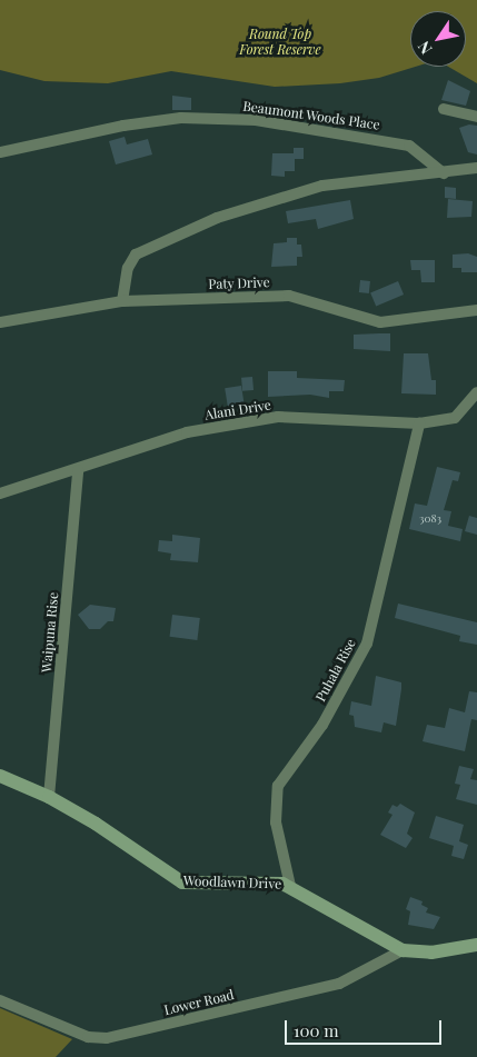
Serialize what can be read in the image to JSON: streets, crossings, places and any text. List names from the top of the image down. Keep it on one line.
{"streets":{"street":["Beaumont Woods Place","Paty Drive","Alani Drive","Waipuna Rise","Puhala Rise","Woodlawn Drive","Lower Road"]},"crossings":[["Alani Drive","Waipuna Rise"],["Alani Drive","Puhala Rise"],["Waipuna Rise","Woodlawn Drive"],["Puhala Rise","Woodlawn Drive"],["Woodlawn Drive","Lower Road"]],"parks":["Round Top Forest Reserve"],"house_numbers":["3083"],"scale_bar":"100 m","north":"bottom left"}
